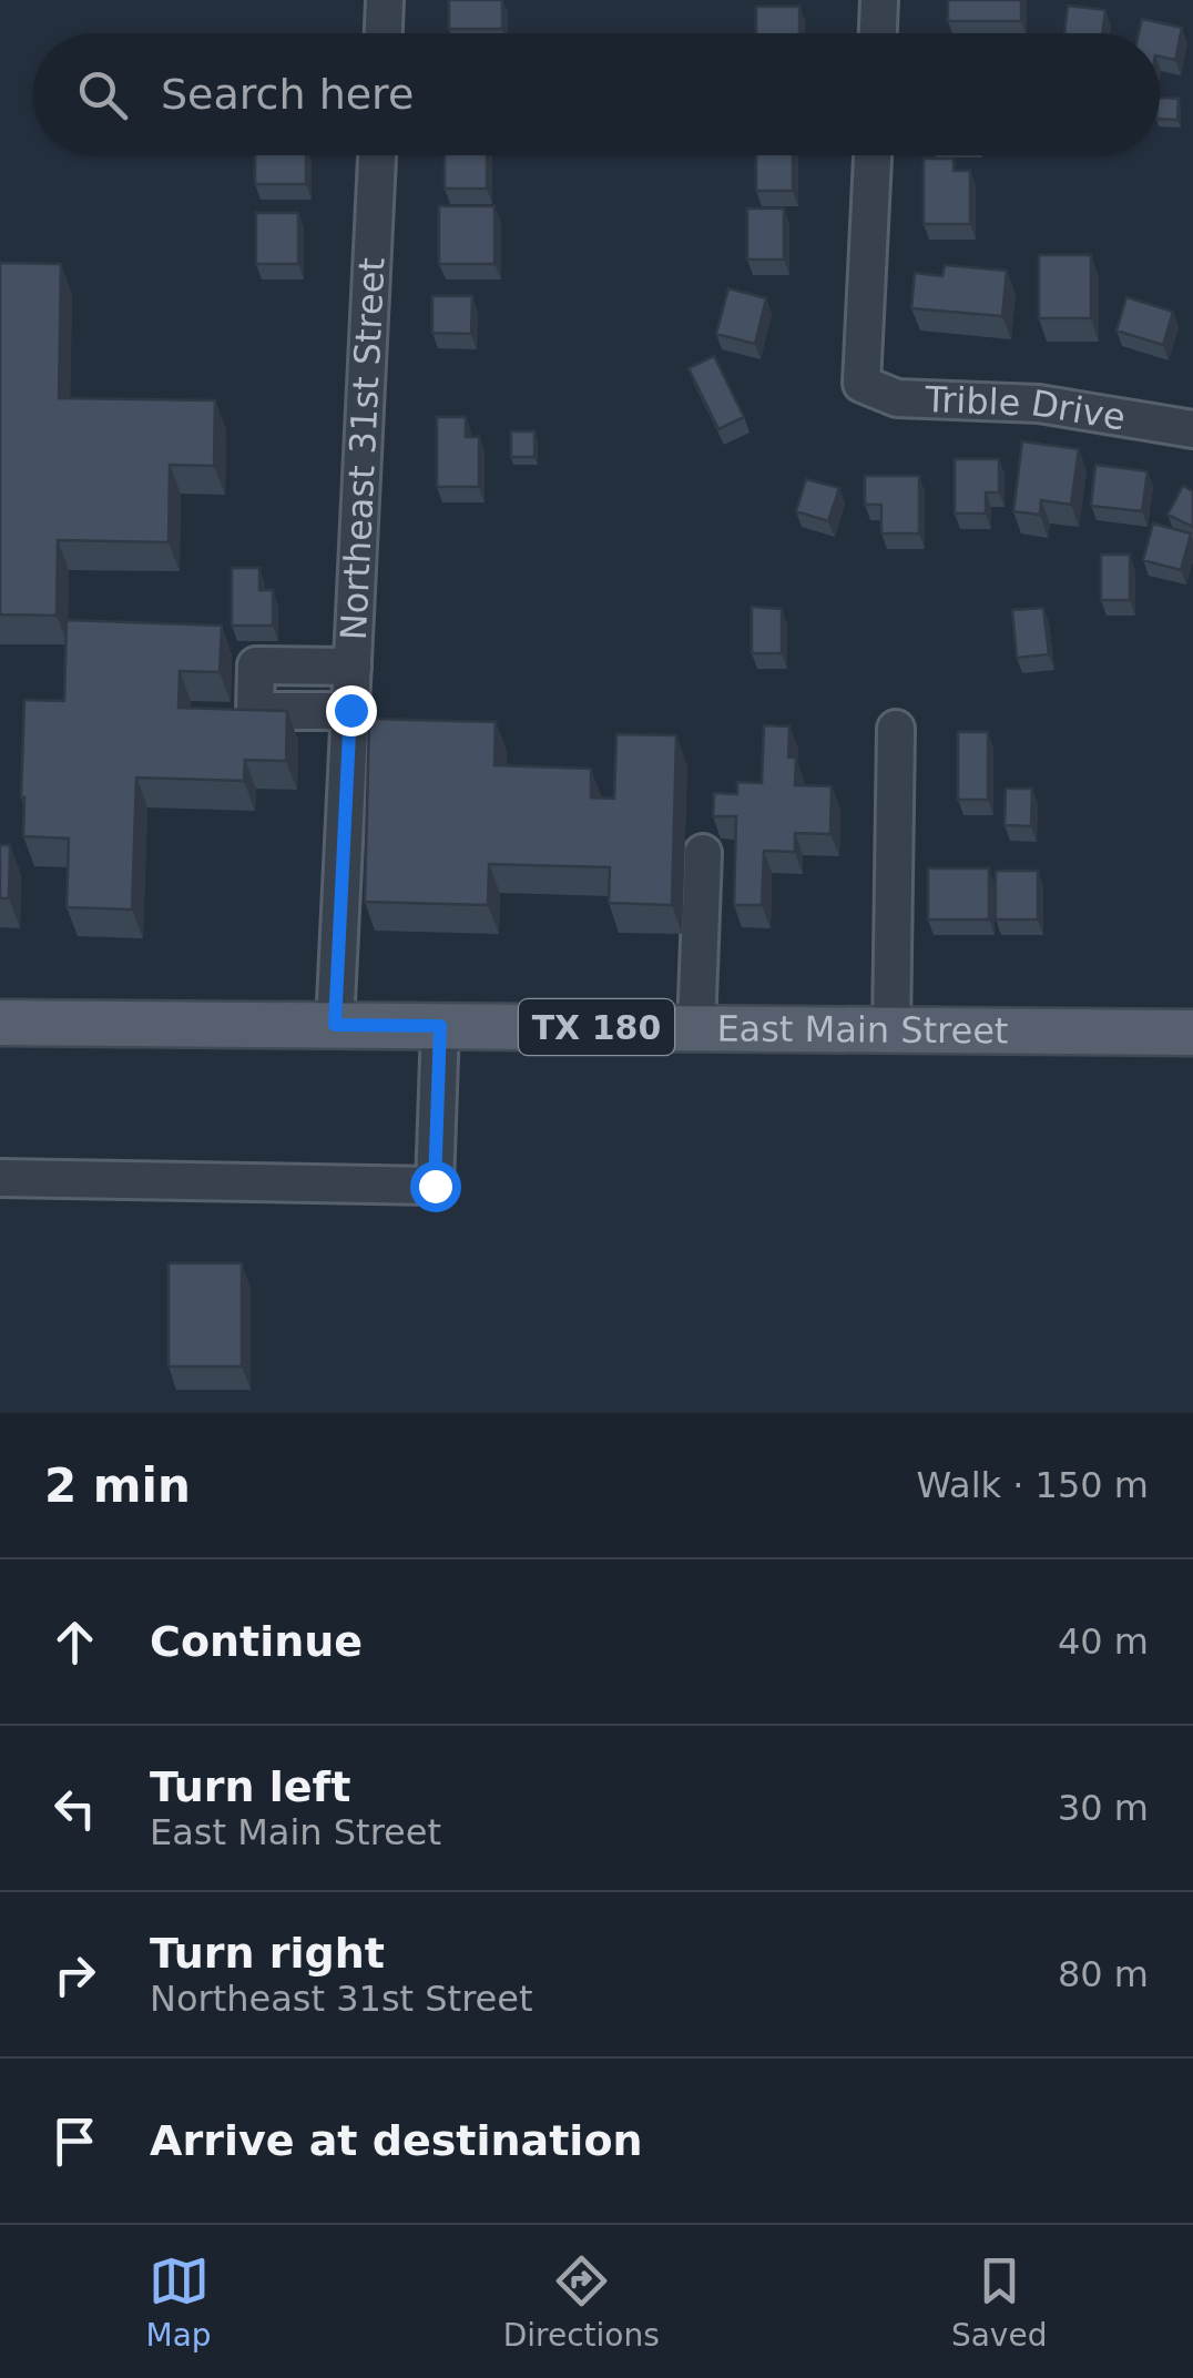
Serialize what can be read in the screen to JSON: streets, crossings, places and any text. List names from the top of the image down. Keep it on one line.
{"streets":{"main road":["TX 180","East Main Street"],"street":["Trible Drive","Northeast 31st Street"]},"crossings":[["Northeast 31st Street","East Main Street"]],"page":{"search":"Search here","heading":["2 min","Walk · 150 m"],"list":[["Continue","40 m"],["Turn left","East Main Street","30 m"],["Turn right","Northeast 31st Street","80 m"],"Arrive at destination"],"nav":["Map","Directions","Saved"]}}
